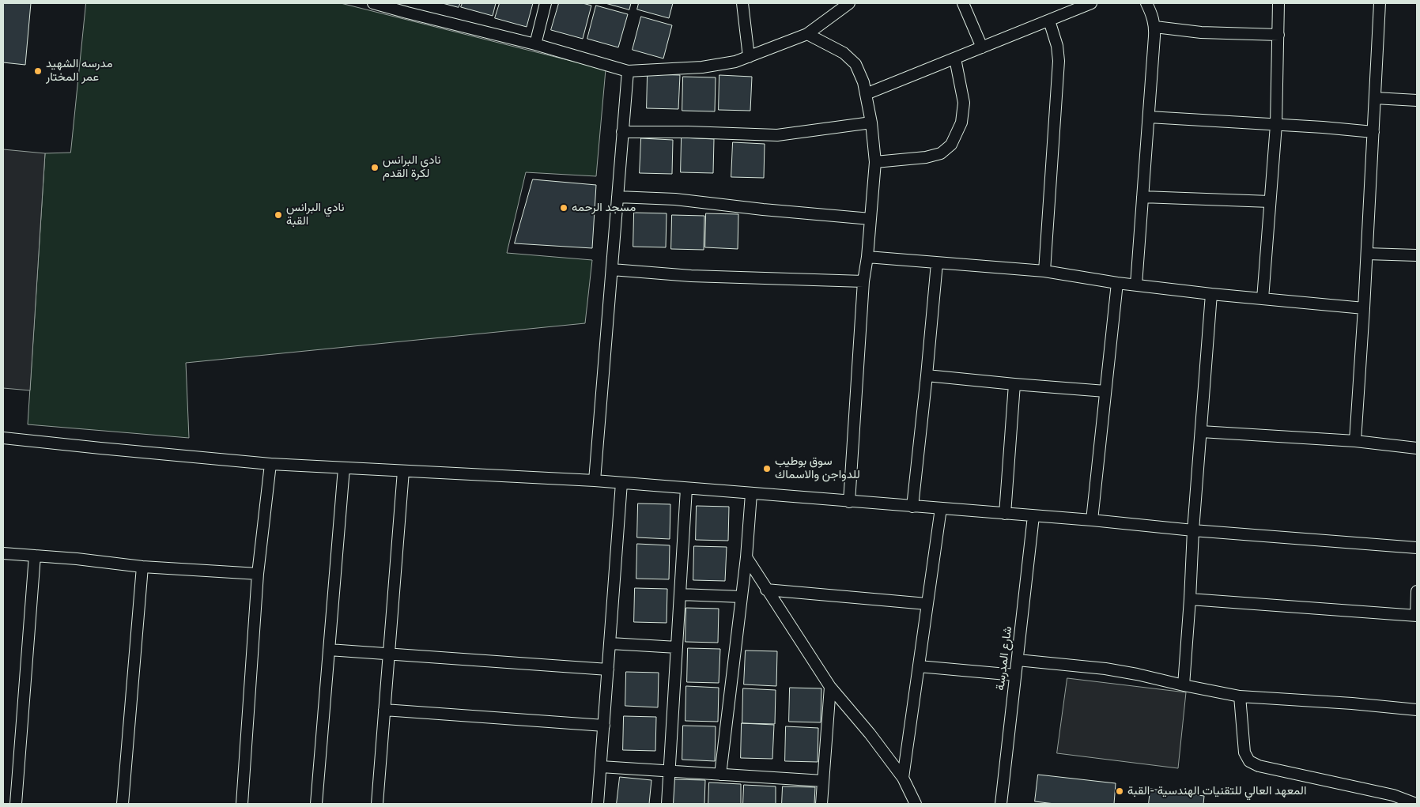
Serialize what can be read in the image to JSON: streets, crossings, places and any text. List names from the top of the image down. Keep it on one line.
{"streets":{"street":["شارع المدرسة"]},"places":["مدرسه الشهيد عمر المختار","نادي البرانس لكرة القدم","مسجد الرحمه","نادي البرانس القبة","سوق بوطيب للدواجن والاسماك","المعهد العالي للتقنيات الهندسية -القبة"]}
